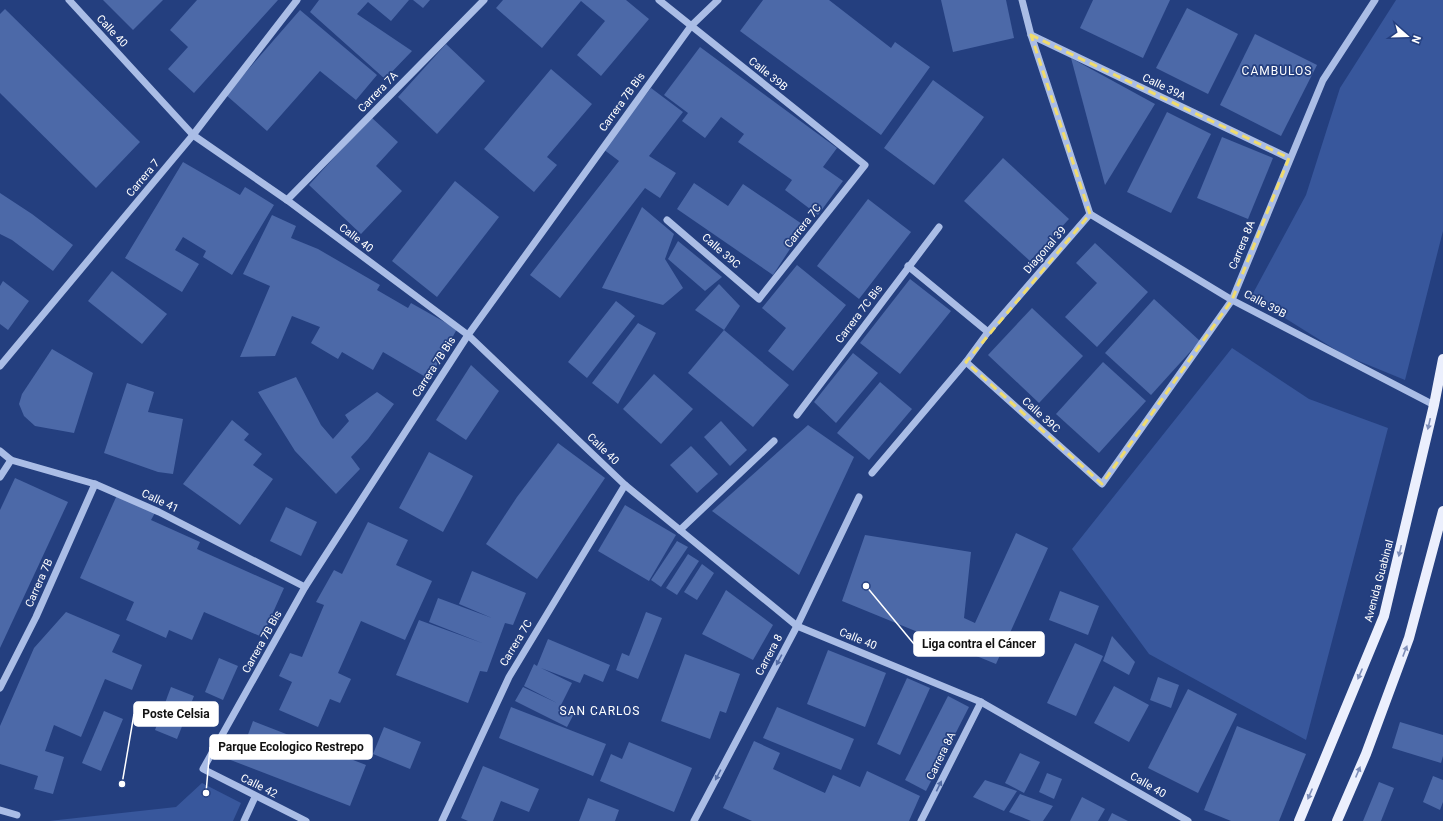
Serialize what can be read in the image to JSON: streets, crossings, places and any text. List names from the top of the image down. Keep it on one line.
{"streets":{"main road":["Avenida Guabinal"],"street":["Calle 40","Calle 39B","Calle 39A","Carrera 7A","Carrera 7B Bis","Carrera 7","Carrera 7C","Carrera 8A","Diagonal 39","Calle 39C","Carrera 7C Bis","Calle 41","Carrera 7B","Carrera 8","Calle 42"]},"crossings":[["Calle 40","Carrera 7A"],["Calle 40","Carrera 7B Bis"],["Calle 40","Carrera 7"],["Calle 40","Carrera 7C"],["Calle 40","Carrera 8A"],["Calle 40","Carrera 8"],["Calle 39B","Carrera 7B Bis"],["Calle 39B","Carrera 7C"],["Calle 39B","Carrera 8A"],["Calle 39B","Diagonal 39"],["Calle 39B","Avenida Guabinal"],["Calle 39A","Carrera 8A"],["Carrera 7B Bis","Calle 41"],["Carrera 7B Bis","Calle 42"],["Carrera 7C","Calle 39C"],["Carrera 8A","Calle 39C"],["Diagonal 39","Calle 39C"],["Calle 41","Carrera 7B"]],"one_way":["Carrera 8"],"districts":["CAMBULOS","SAN CARLOS"],"places":["Liga contra el Cáncer","Poste Celsia","Parque Ecologico Restrepo"],"north":"right"}
